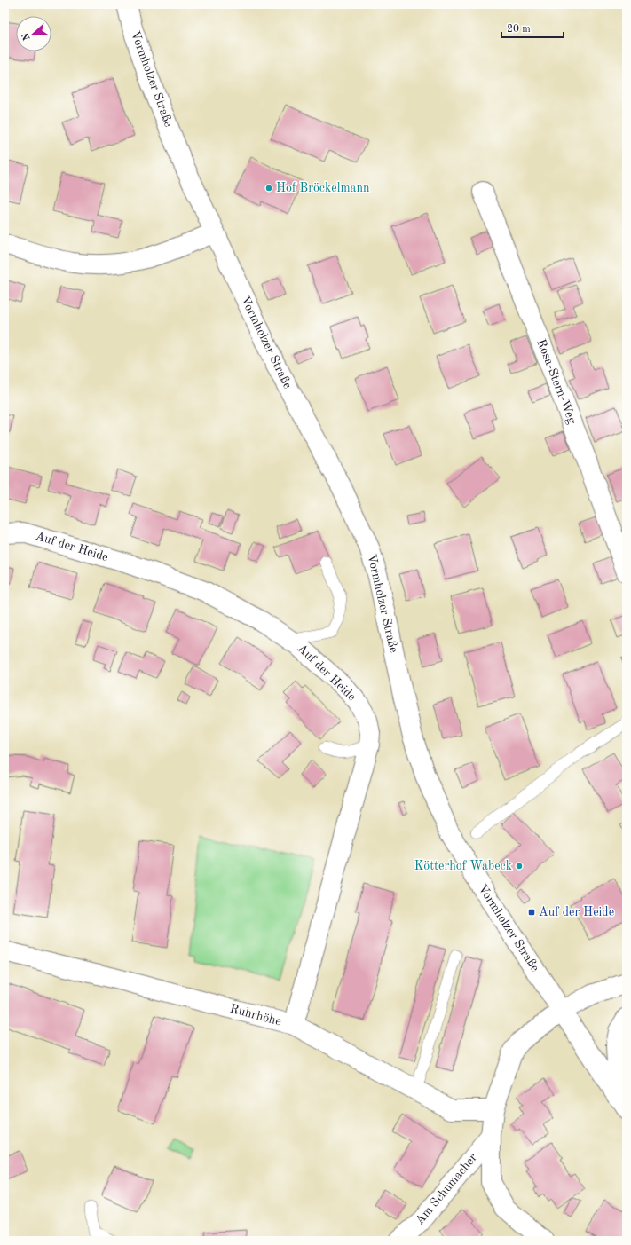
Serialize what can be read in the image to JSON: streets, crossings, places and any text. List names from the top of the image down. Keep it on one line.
{"streets":{"street":["Vormholzer Straße","Rosa-Stern-Weg","Auf der Heide","Ruhrhöhe","Am Schumacher"]},"crossings":[["Vormholzer Straße","Am Schumacher"],["Auf der Heide","Ruhrhöhe"],["Ruhrhöhe","Am Schumacher"]],"places":{"other":["Hof Bröckelmann","Kötterhof Wabeck"],"transit":["Auf der Heide"]},"scale_bar":"20 m","north":"left"}
